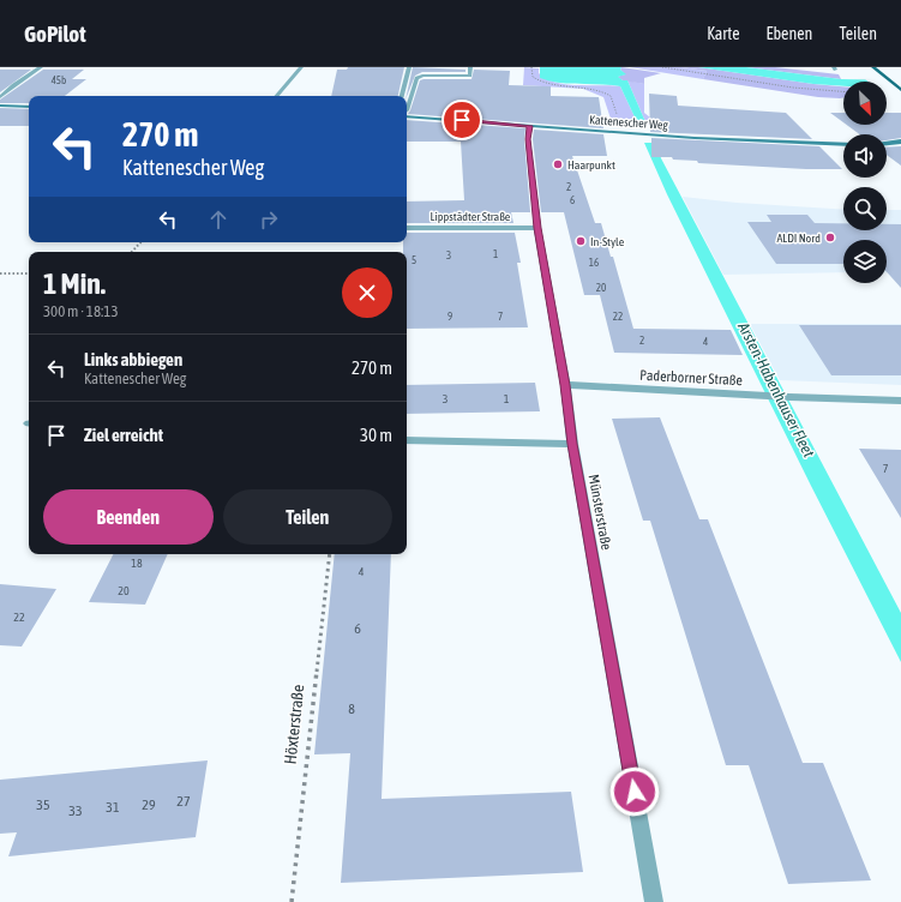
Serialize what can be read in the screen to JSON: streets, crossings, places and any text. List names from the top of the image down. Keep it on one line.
{"streets":{"street":["Kattenescher Weg","Lippstädter Straße","Paderborner Straße","Münsterstraße"],"path":["Höxterstraße"]},"crossings":[["Kattenescher Weg","Münsterstraße"],["Lippstädter Straße","Münsterstraße"],["Paderborner Straße","Münsterstraße"]],"water":["Arsten-Habenhauser Fleet"],"places":["Haarpunkt","ALDI Nord","In-Style"],"house_numbers":["45b","2","6","1","3","5","16","20","9","7","22","2","4","3","1","7","18","4","20","22","6","8","27","35","29","31","33"],"north":"bottom right","page":{"header":"GoPilot","nav":["Karte","Ebenen","Teilen"],"turn":["270 m","Kattenescher Weg"],"heading":["1 Min.","300 m · 18:13"],"list":[{"name":"Links abbiegen","note":"Kattenescher Weg","value":"270 m"},{"name":"Ziel erreicht","value":"30 m"}],"buttons":["Beenden","Teilen"]}}
